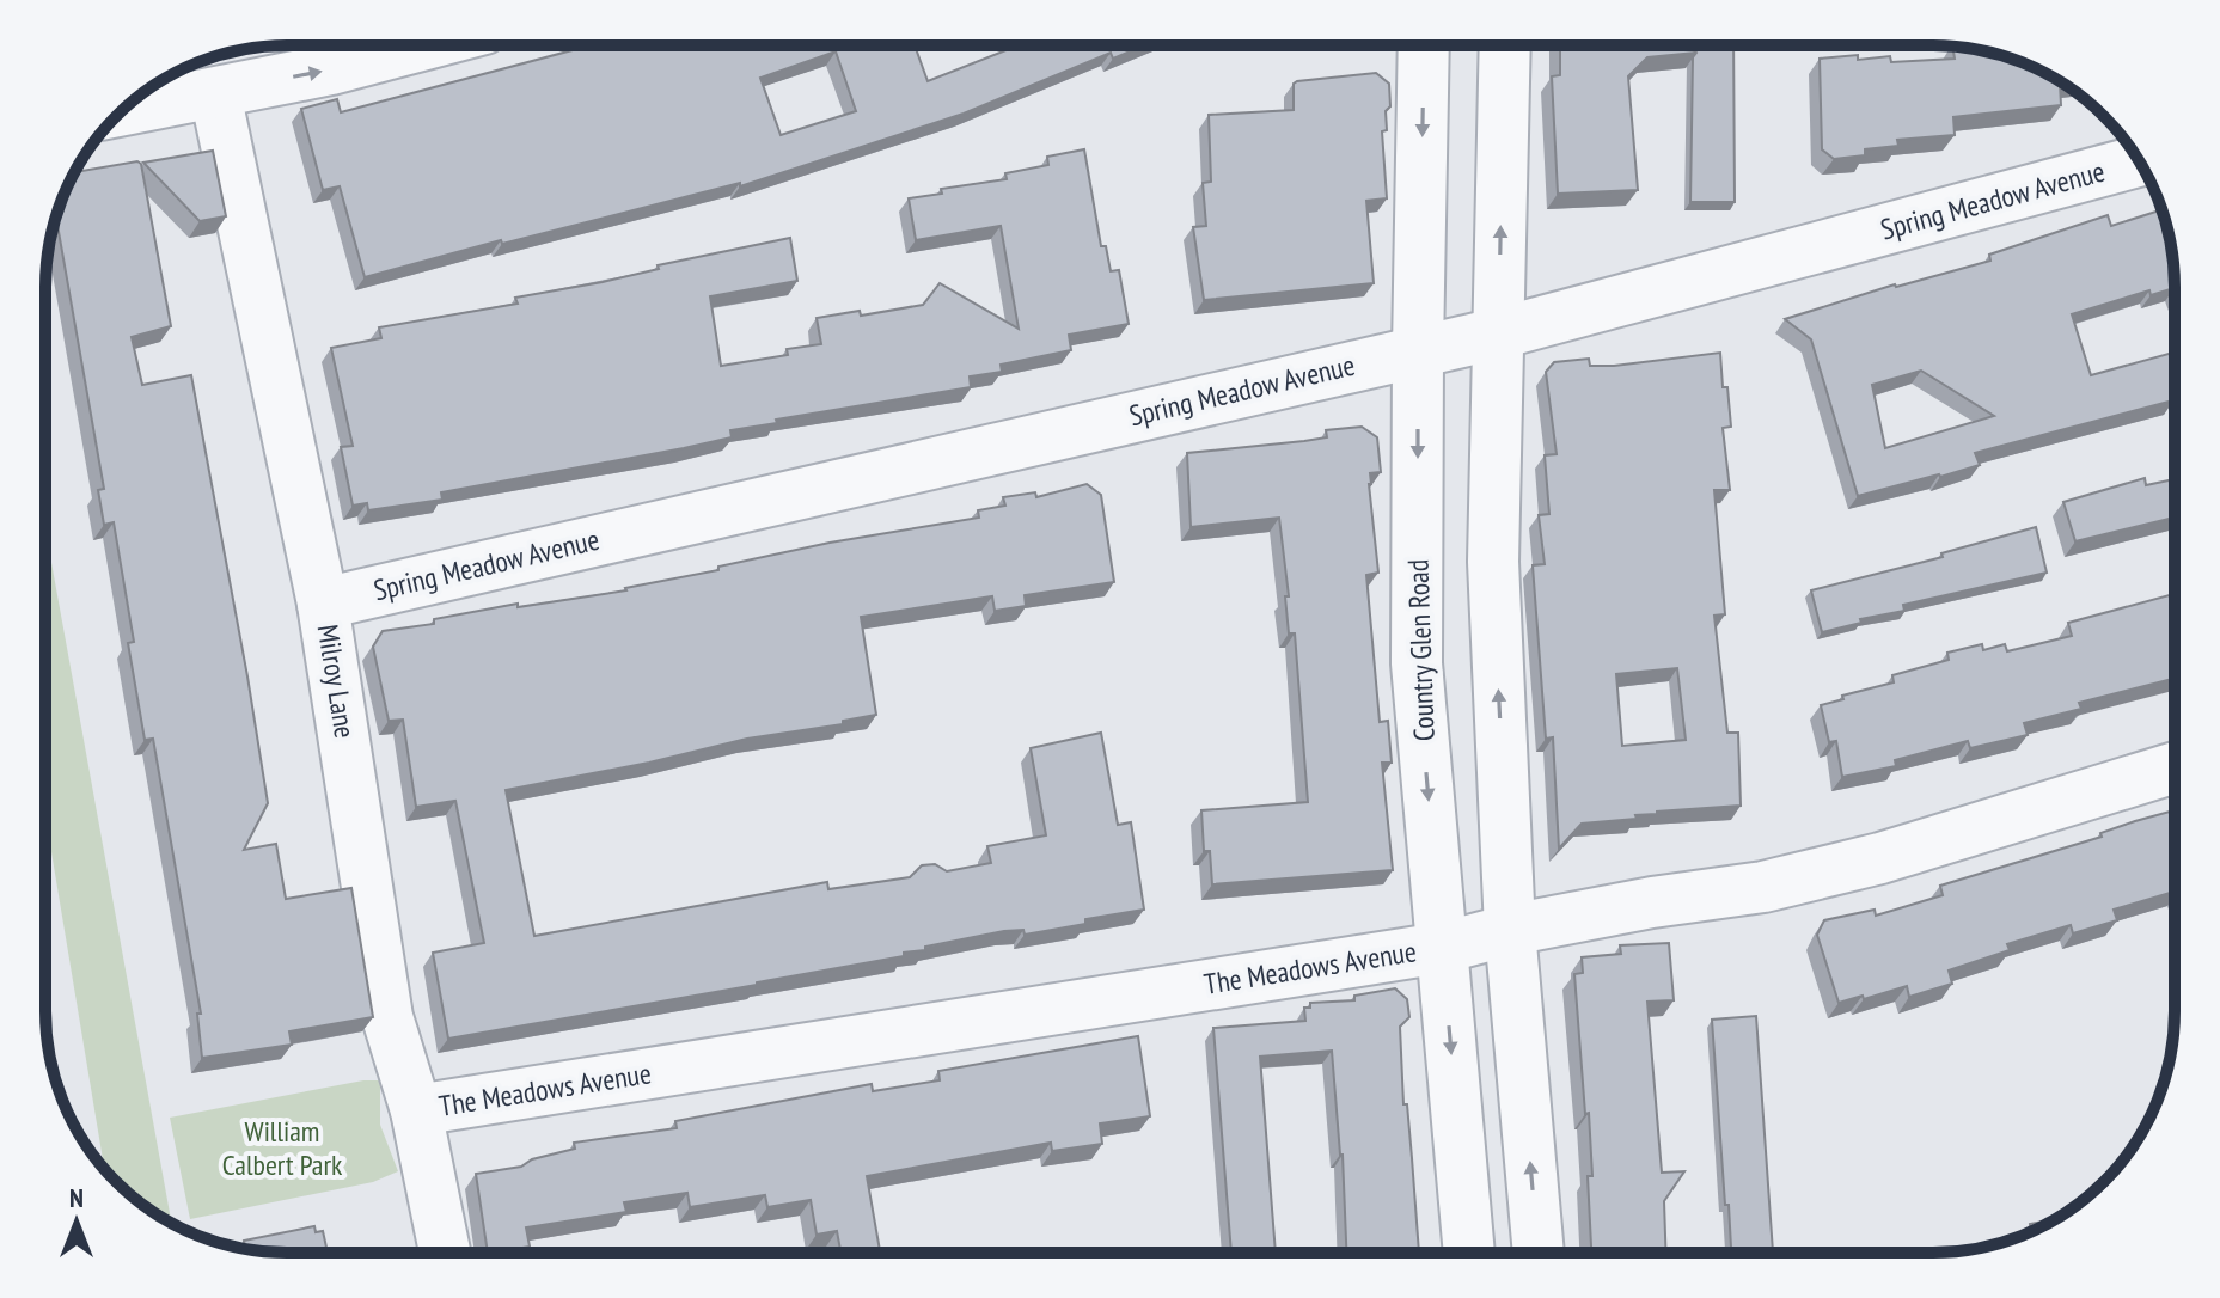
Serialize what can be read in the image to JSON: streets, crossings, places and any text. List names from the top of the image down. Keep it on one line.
{"streets":{"street":["Spring Meadow Avenue","Country Glen Road","Milroy Lane","The Meadows Avenue"]},"crossings":[["Spring Meadow Avenue","Country Glen Road"],["Spring Meadow Avenue","Milroy Lane"],["Country Glen Road","The Meadows Avenue"],["Milroy Lane","The Meadows Avenue"]],"parks":["William Calbert Park"],"north":"top"}
